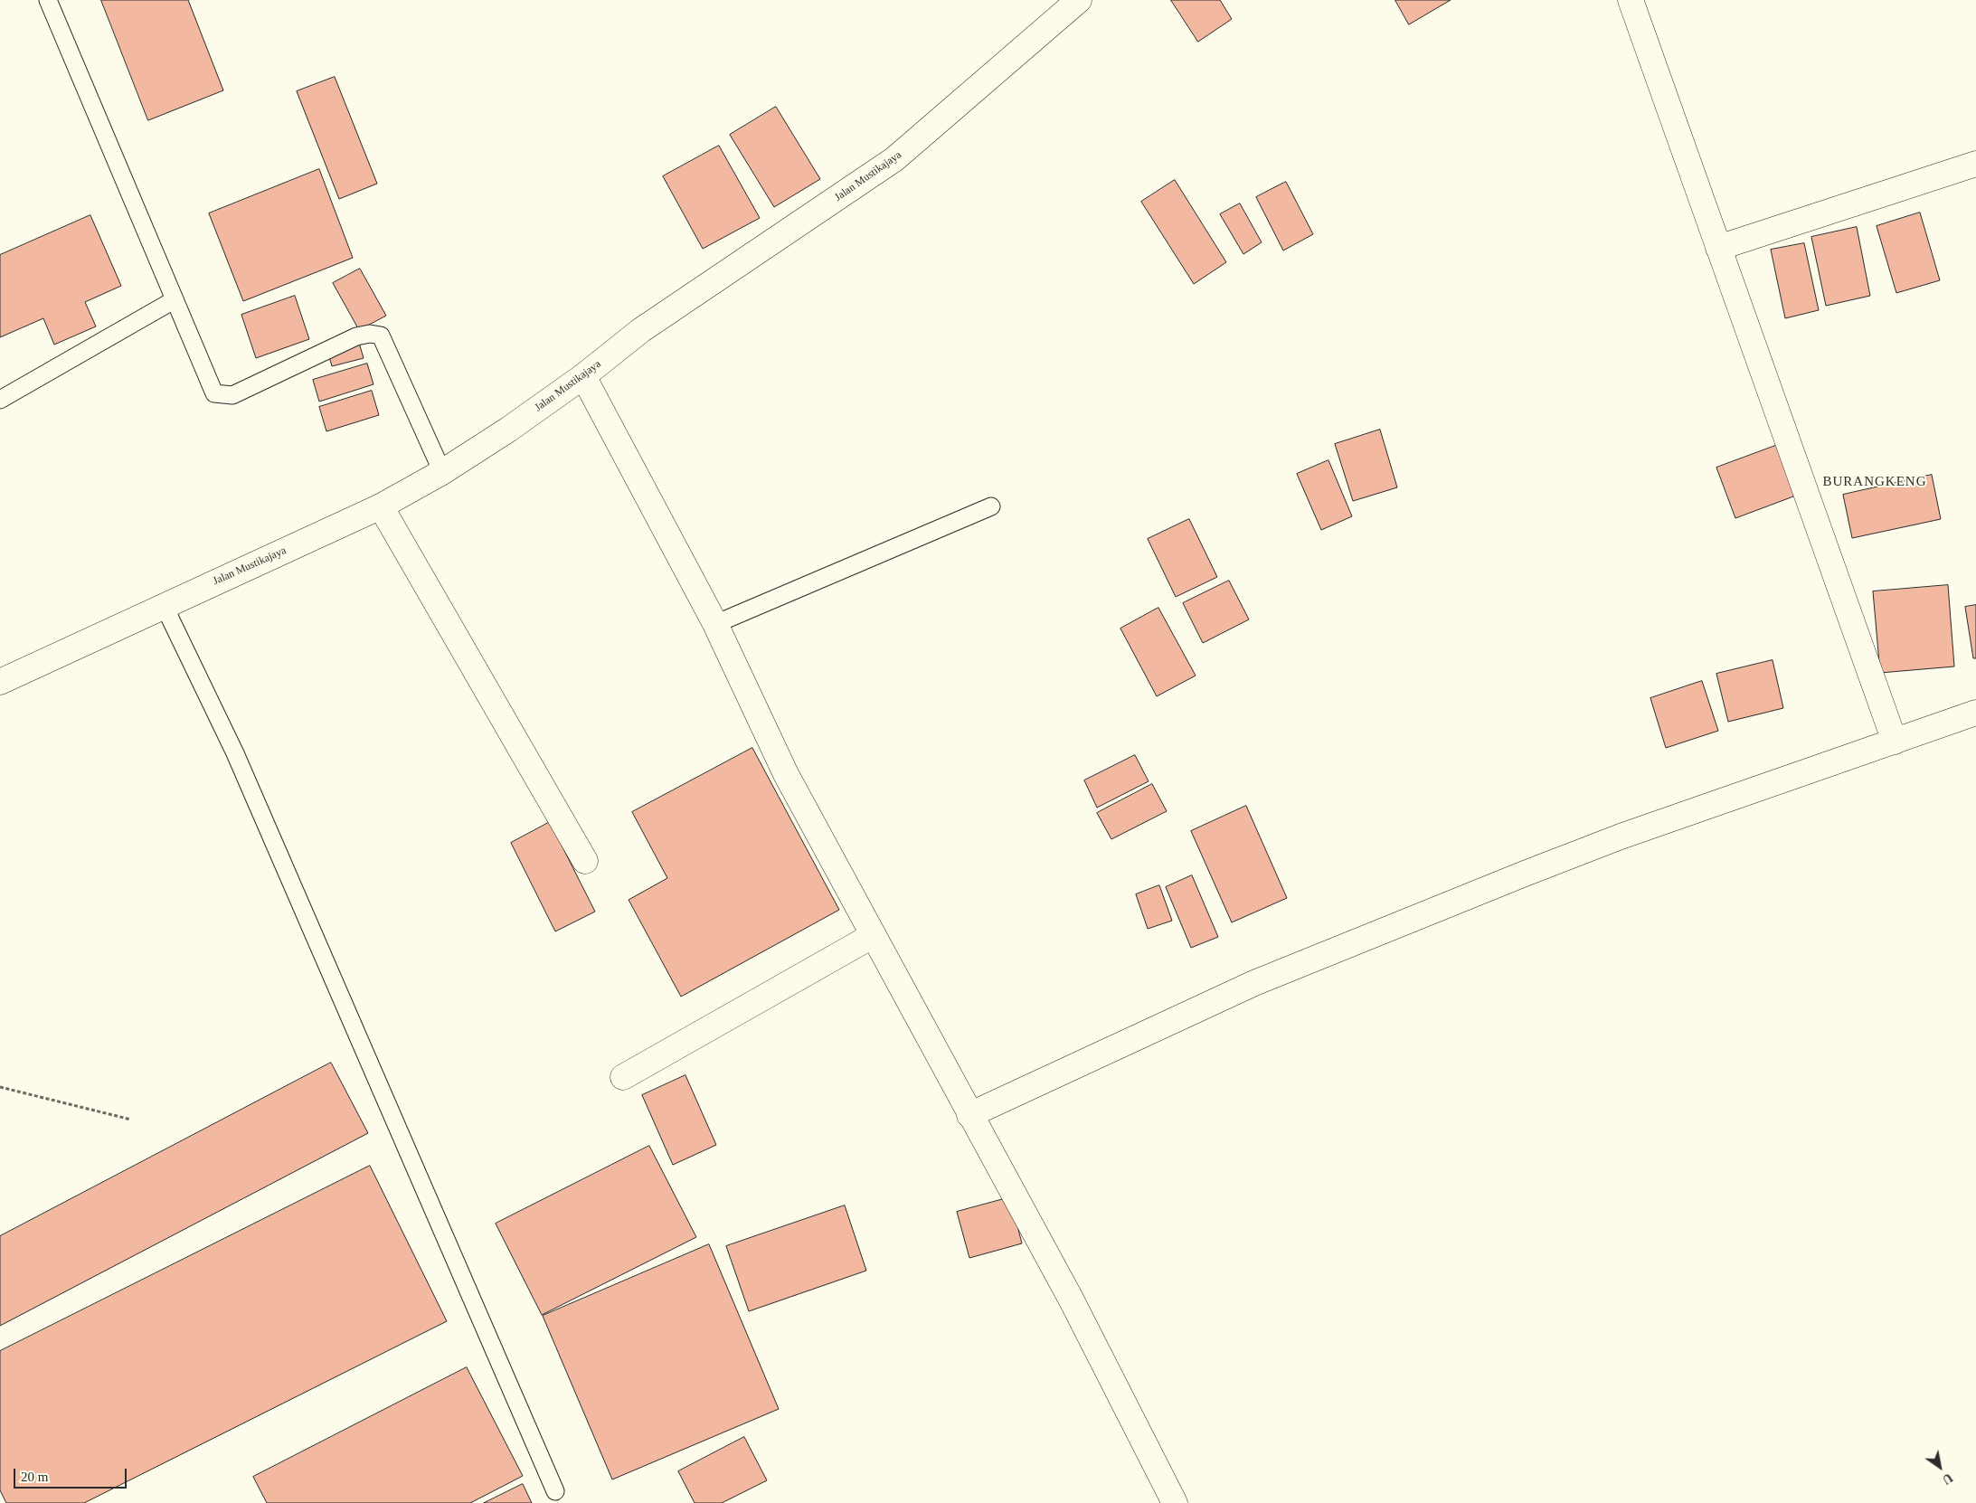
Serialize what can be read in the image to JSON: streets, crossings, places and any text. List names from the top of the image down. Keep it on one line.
{"streets":{"street":["Jalan Mustikajaya"]},"districts":["BURANGKENG"],"scale_bar":"20 m","north":"bottom right"}
